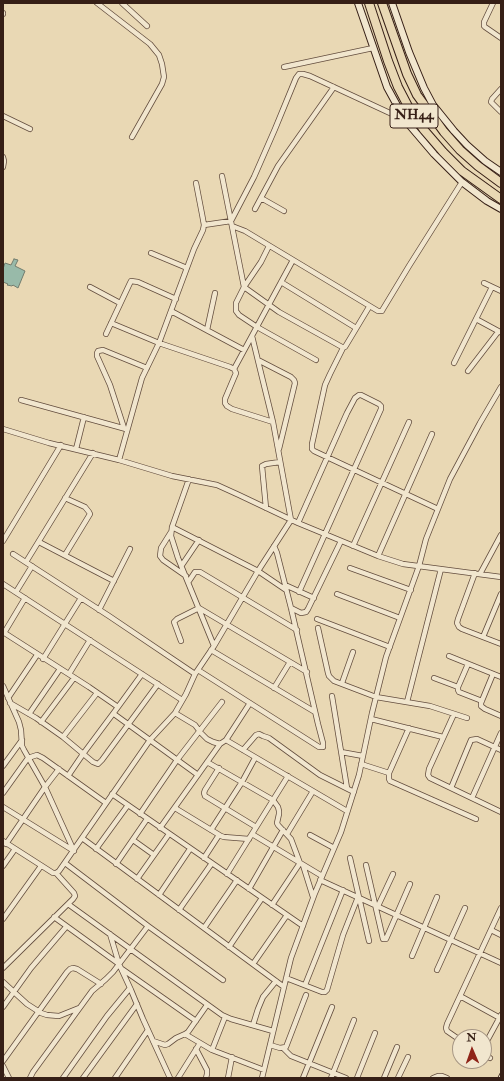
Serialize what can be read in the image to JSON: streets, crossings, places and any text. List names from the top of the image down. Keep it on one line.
{"streets":{"highway":["NH44"]},"north":"top"}
